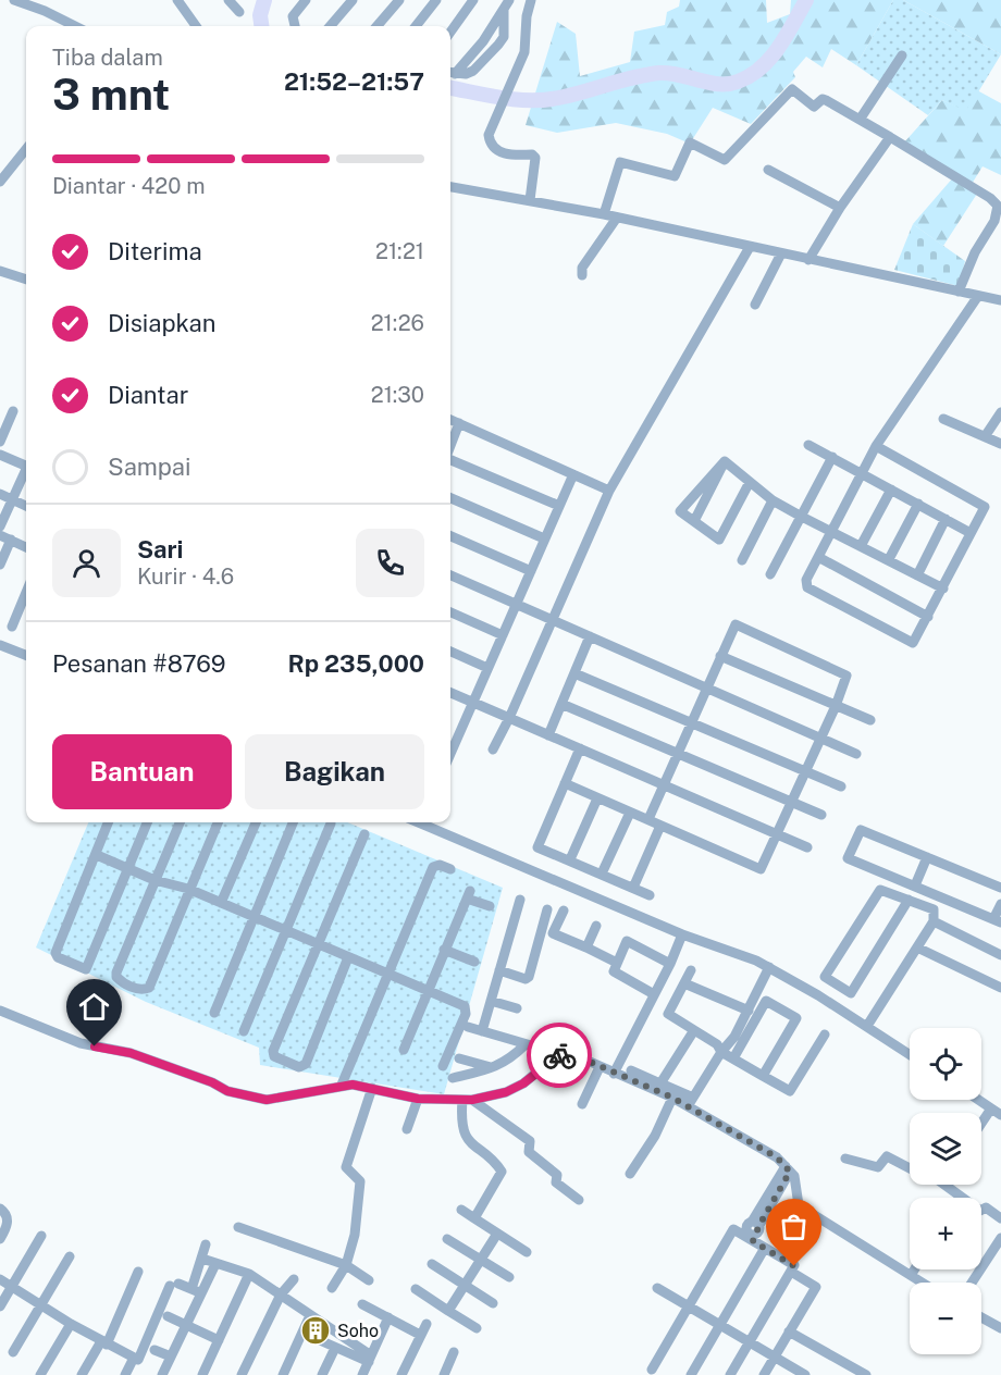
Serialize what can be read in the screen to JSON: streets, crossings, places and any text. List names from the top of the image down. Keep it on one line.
{"places":{"building":["Soho"]},"page":{"heading":["3 mnt","Tiba dalam","21:52–21:57"],"panel":["Sari","Kurir · 4.6","Pesanan #8769","Rp 235,000"],"bar":"Diantar · 420 m","list":[["Diterima","21:21"],["Disiapkan","21:26"],["Diantar","21:30"],"Sampai"],"buttons":["Bantuan","Bagikan"],"map_buttons":["+","−"]}}
